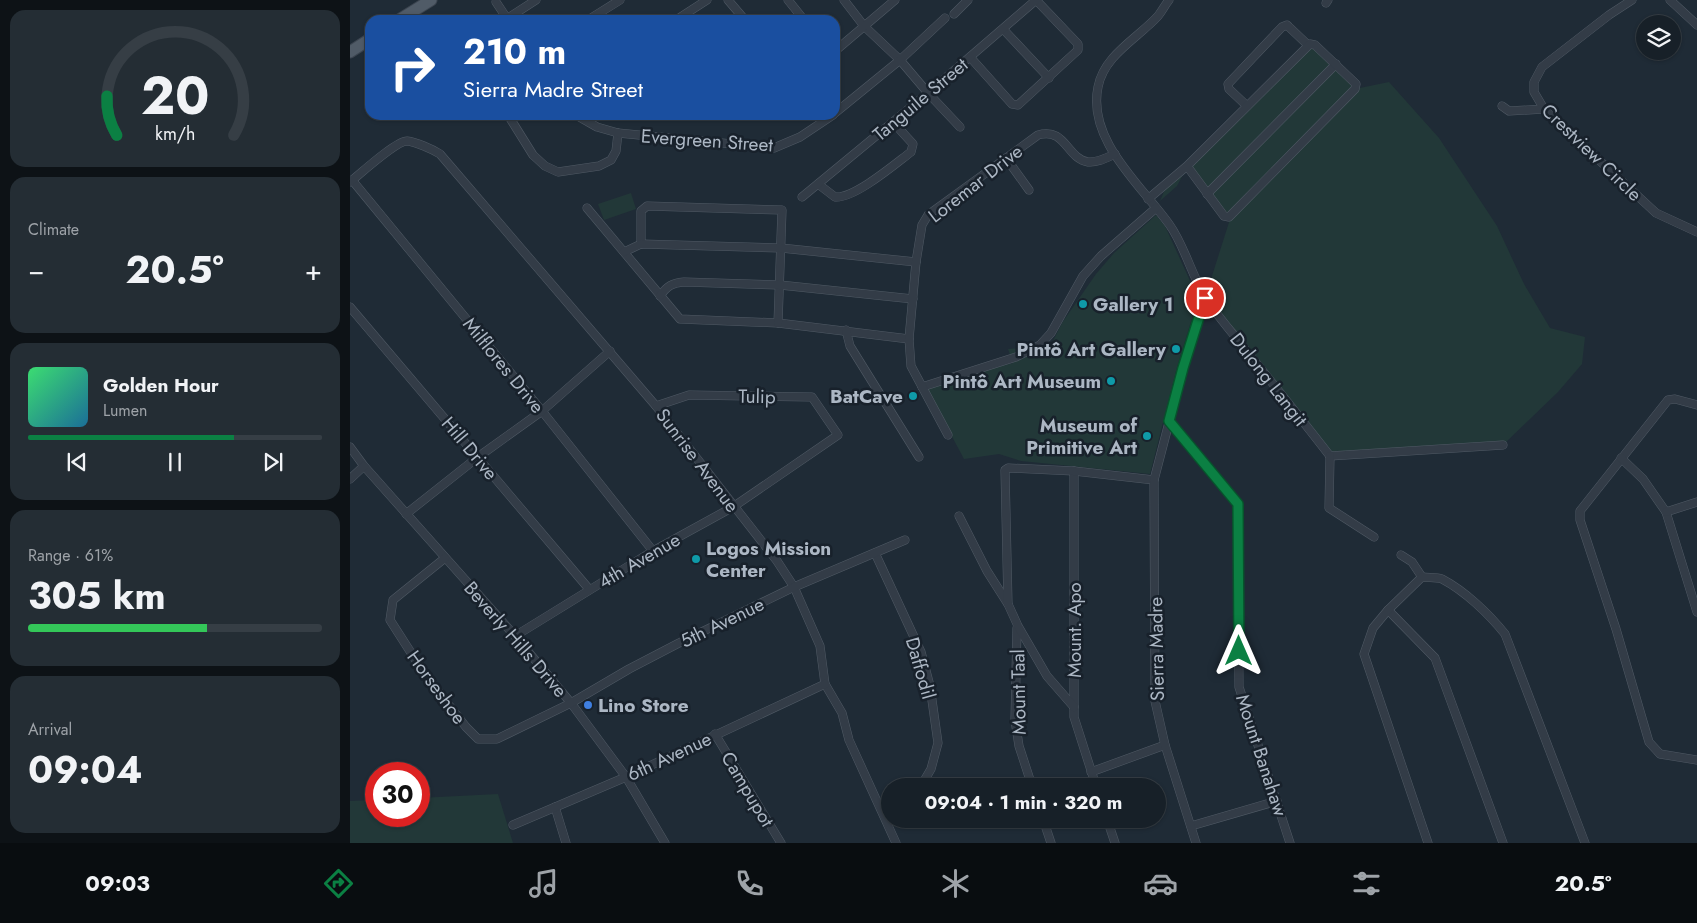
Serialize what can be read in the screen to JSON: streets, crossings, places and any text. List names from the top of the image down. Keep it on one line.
{"streets":{"street":["Tanguile Street","Evergreen Street","Crestview Circle","Loremar Drive","Milflores Drive","Dulong Langit","Tulip","Hill Drive","Sunrise Avenue","4th Avenue","5th Avenue","Mount. Apo","Beverly Hills Drive","Sierra Madre","Daffodil","Horseshoe","Mount Taal","Mount Banahaw","6th Avenue","Campupot"]},"crossings":[["Loremar Drive","Dulong Langit"],["Milflores Drive","Sunrise Avenue"],["Milflores Drive","4th Avenue"],["Dulong Langit","Sierra Madre"],["Tulip","Sunrise Avenue"],["Tulip","4th Avenue"],["Hill Drive","4th Avenue"],["Sunrise Avenue","4th Avenue"],["Sunrise Avenue","5th Avenue"],["Sunrise Avenue","6th Avenue"],["4th Avenue","Beverly Hills Drive"],["5th Avenue","Beverly Hills Drive"],["5th Avenue","Daffodil"],["5th Avenue","Horseshoe"],["Beverly Hills Drive","Horseshoe"],["Beverly Hills Drive","6th Avenue"],["Sierra Madre","Mount Banahaw"],["6th Avenue","Campupot"]],"places":["Gallery 1","Pintô Art Gallery","Pintô Art Museum","BatCave","Museum of Primitive Art","Logos Mission Center","Lino Store"],"page":{"turn":["210 m","Sierra Madre Street"],"tile":["Climate",["Range · 61%","305 km"],["Arrival","09:04"]],"heat":["−","20.5°","+"],"song":["Golden Hour","Lumen"],"limit":"30","trip":"09:04 · 1 min · 320 m","tabs":["09:03","20.5°"],"gauge":["20","km/h"]}}
